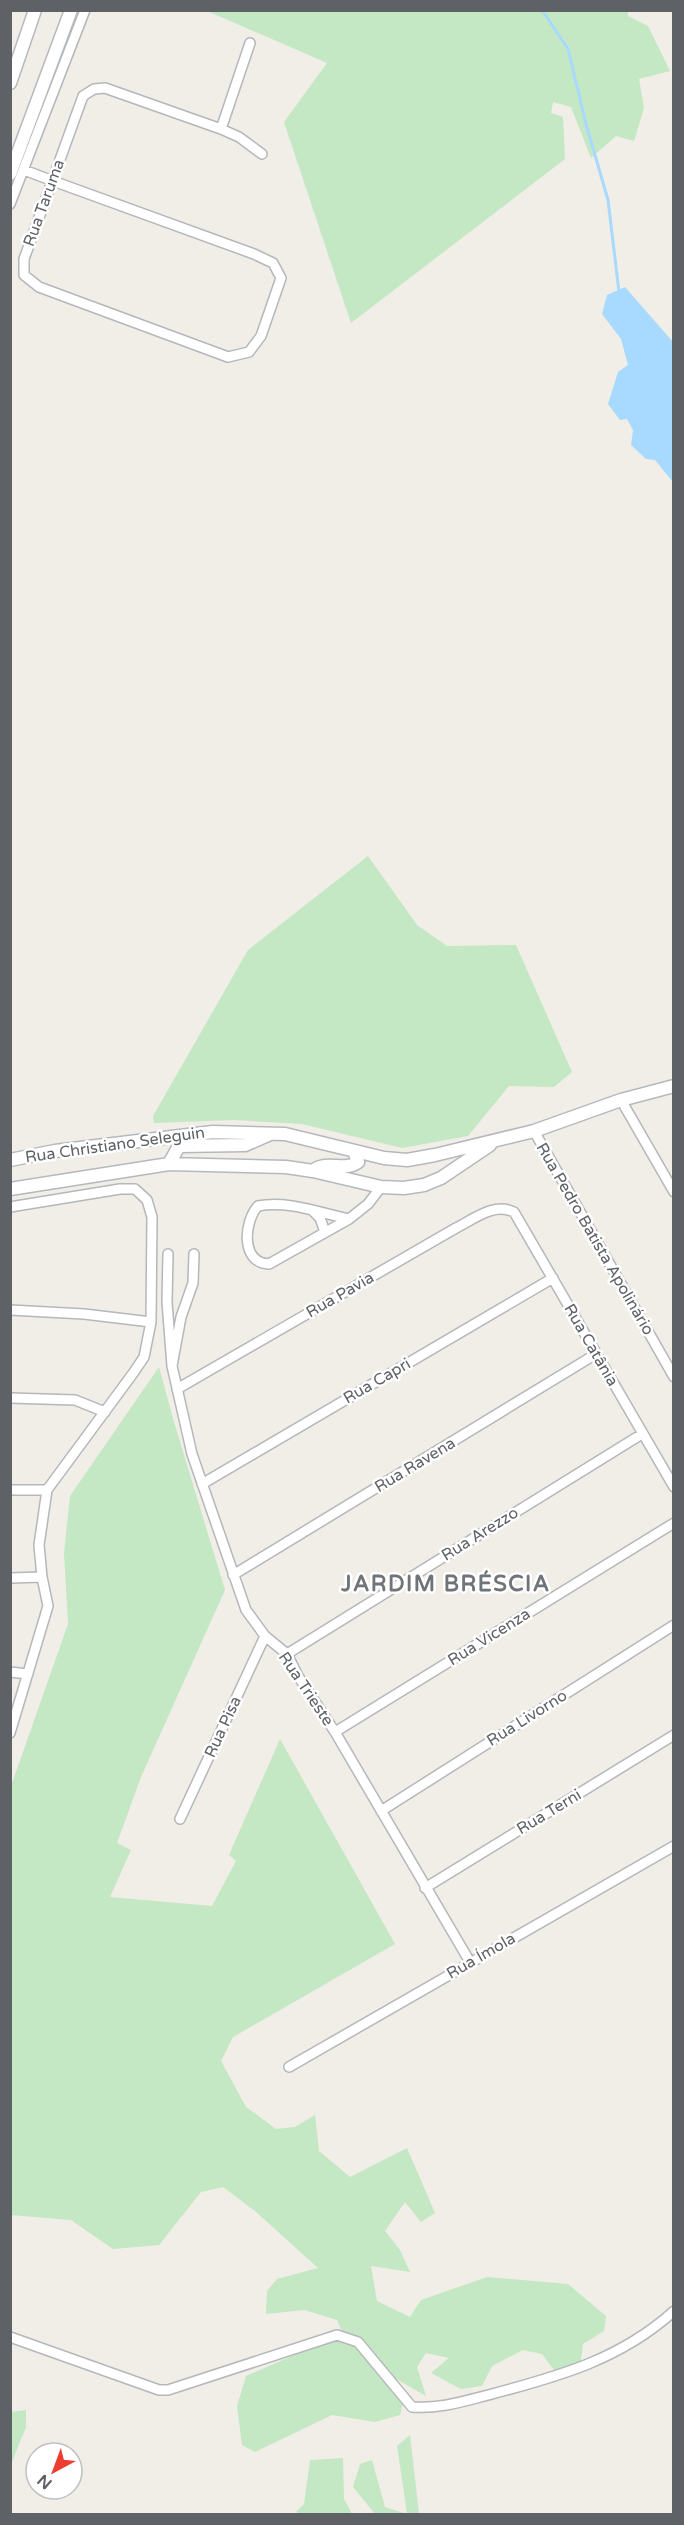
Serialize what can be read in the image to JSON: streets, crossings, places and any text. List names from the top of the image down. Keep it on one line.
{"streets":{"main road":["Rua Christiano Seleguin"],"street":["Rua Taruma","Rua Pedro Batista Apolinário","Rua Pavia","Rua Catânia","Rua Capri","Rua Ravena","Rua Arezzo","Rua Vicenza","Rua Trieste","Rua Livorno","Rua Pisa","Rua Terni","Rua Ímola"]},"crossings":[["Rua Christiano Seleguin","Rua Pedro Batista Apolinário"],["Rua Pavia","Rua Catânia"],["Rua Pavia","Rua Trieste"],["Rua Catânia","Rua Capri"],["Rua Catânia","Rua Ravena"],["Rua Catânia","Rua Arezzo"],["Rua Capri","Rua Trieste"],["Rua Ravena","Rua Trieste"],["Rua Arezzo","Rua Trieste"],["Rua Vicenza","Rua Trieste"],["Rua Trieste","Rua Livorno"],["Rua Trieste","Rua Pisa"],["Rua Trieste","Rua Terni"],["Rua Trieste","Rua Ímola"]],"districts":["JARDIM BRÉSCIA"],"north":"bottom left"}
